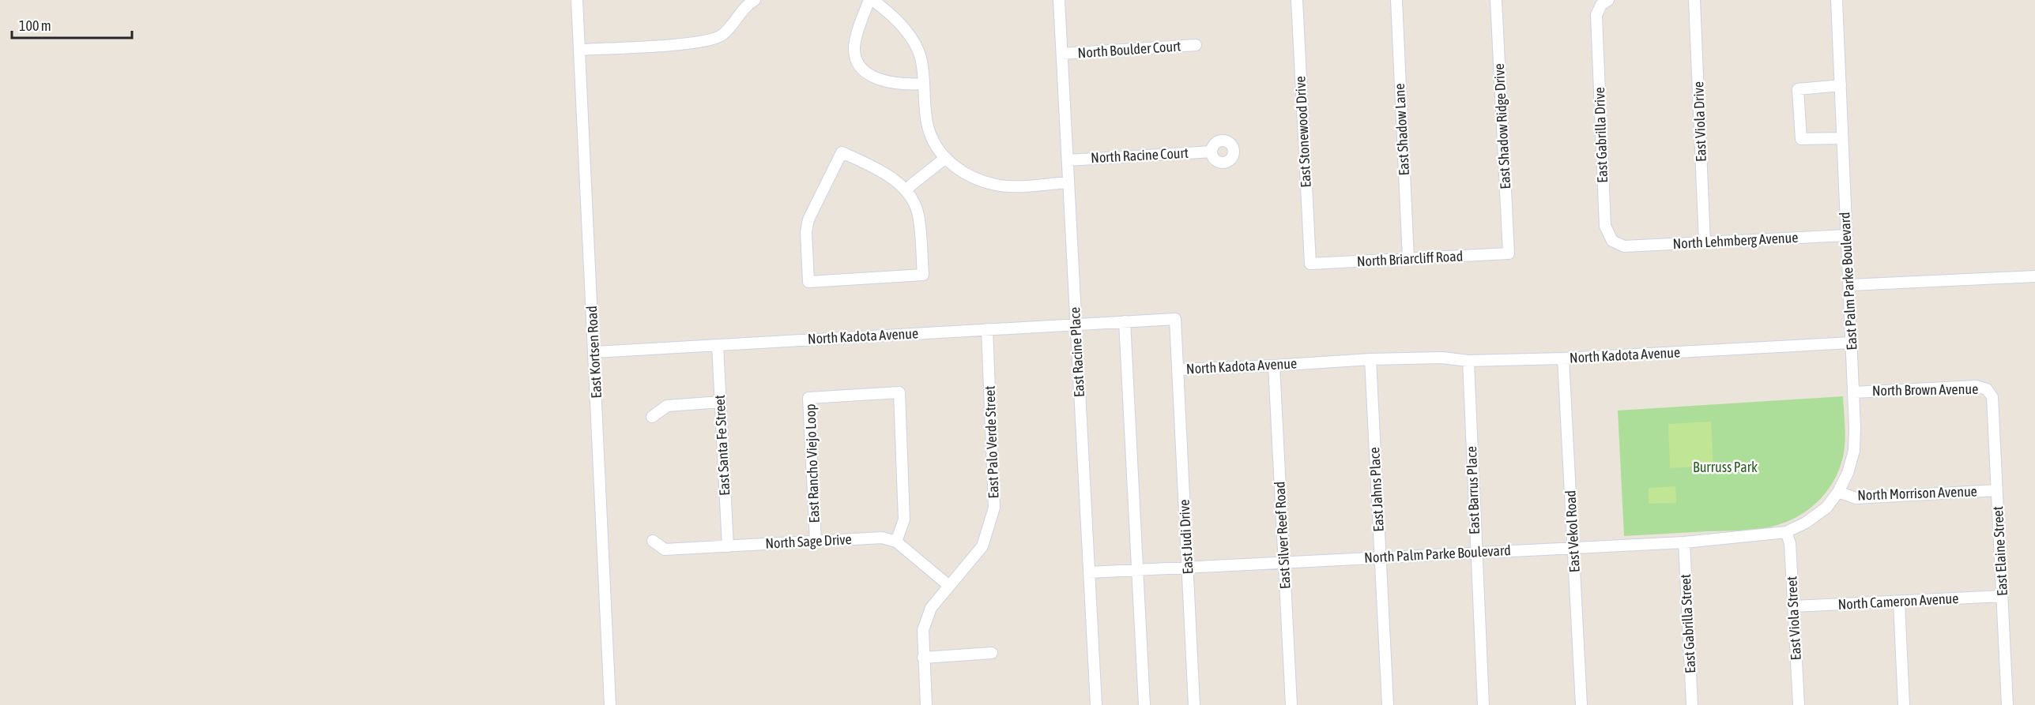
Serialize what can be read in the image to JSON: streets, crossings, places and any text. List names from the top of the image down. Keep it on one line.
{"streets":{"street":["North Boulder Court","East Viola Drive","East Shadow Ridge Drive","East Shadow Lane","East Stonewood Drive","East Gabrilla Drive","North Racine Court","North Lehmberg Avenue","North Briarcliff Road","East Palm Parke Boulevard","North Kadota Avenue","East Kortsen Road","East Racine Place","North Brown Avenue","East Palo Verde Street","East Santa Fe Street","East Rancho Viejo Loop","East Jahns Place","East Barrus Place","North Morrison Avenue","East Vekol Road","East Silver Reef Road","East Judi Drive","North Sage Drive","East Elaine Street","North Palm Parke Boulevard","North Cameron Avenue","East Viola Street","East Gabrilla Street"]},"crossings":[["North Boulder Court","East Racine Place"],["East Viola Drive","North Lehmberg Avenue"],["East Shadow Ridge Drive","North Briarcliff Road"],["East Shadow Lane","North Briarcliff Road"],["East Stonewood Drive","North Briarcliff Road"],["East Gabrilla Drive","North Lehmberg Avenue"],["North Racine Court","East Racine Place"],["North Lehmberg Avenue","East Palm Parke Boulevard"],["East Palm Parke Boulevard","North Kadota Avenue"],["East Palm Parke Boulevard","North Brown Avenue"],["East Palm Parke Boulevard","North Morrison Avenue"],["East Palm Parke Boulevard","North Palm Parke Boulevard"],["East Palm Parke Boulevard","East Viola Street"],["North Kadota Avenue","East Kortsen Road"],["North Kadota Avenue","East Racine Place"],["North Kadota Avenue","East Palo Verde Street"],["North Kadota Avenue","East Santa Fe Street"],["North Kadota Avenue","East Jahns Place"],["North Kadota Avenue","East Barrus Place"],["North Kadota Avenue","East Vekol Road"],["North Kadota Avenue","East Silver Reef Road"],["North Kadota Avenue","East Judi Drive"],["East Racine Place","North Palm Parke Boulevard"],["North Brown Avenue","East Elaine Street"],["East Santa Fe Street","North Sage Drive"],["East Rancho Viejo Loop","North Sage Drive"],["East Jahns Place","North Palm Parke Boulevard"],["East Barrus Place","North Palm Parke Boulevard"],["North Morrison Avenue","East Elaine Street"],["East Vekol Road","North Palm Parke Boulevard"],["East Silver Reef Road","North Palm Parke Boulevard"],["East Judi Drive","North Palm Parke Boulevard"],["East Elaine Street","North Cameron Avenue"],["North Palm Parke Boulevard","East Viola Street"],["North Palm Parke Boulevard","East Gabrilla Street"],["North Cameron Avenue","East Viola Street"]],"parks":["Burruss Park"],"scale_bar":"100 m"}
